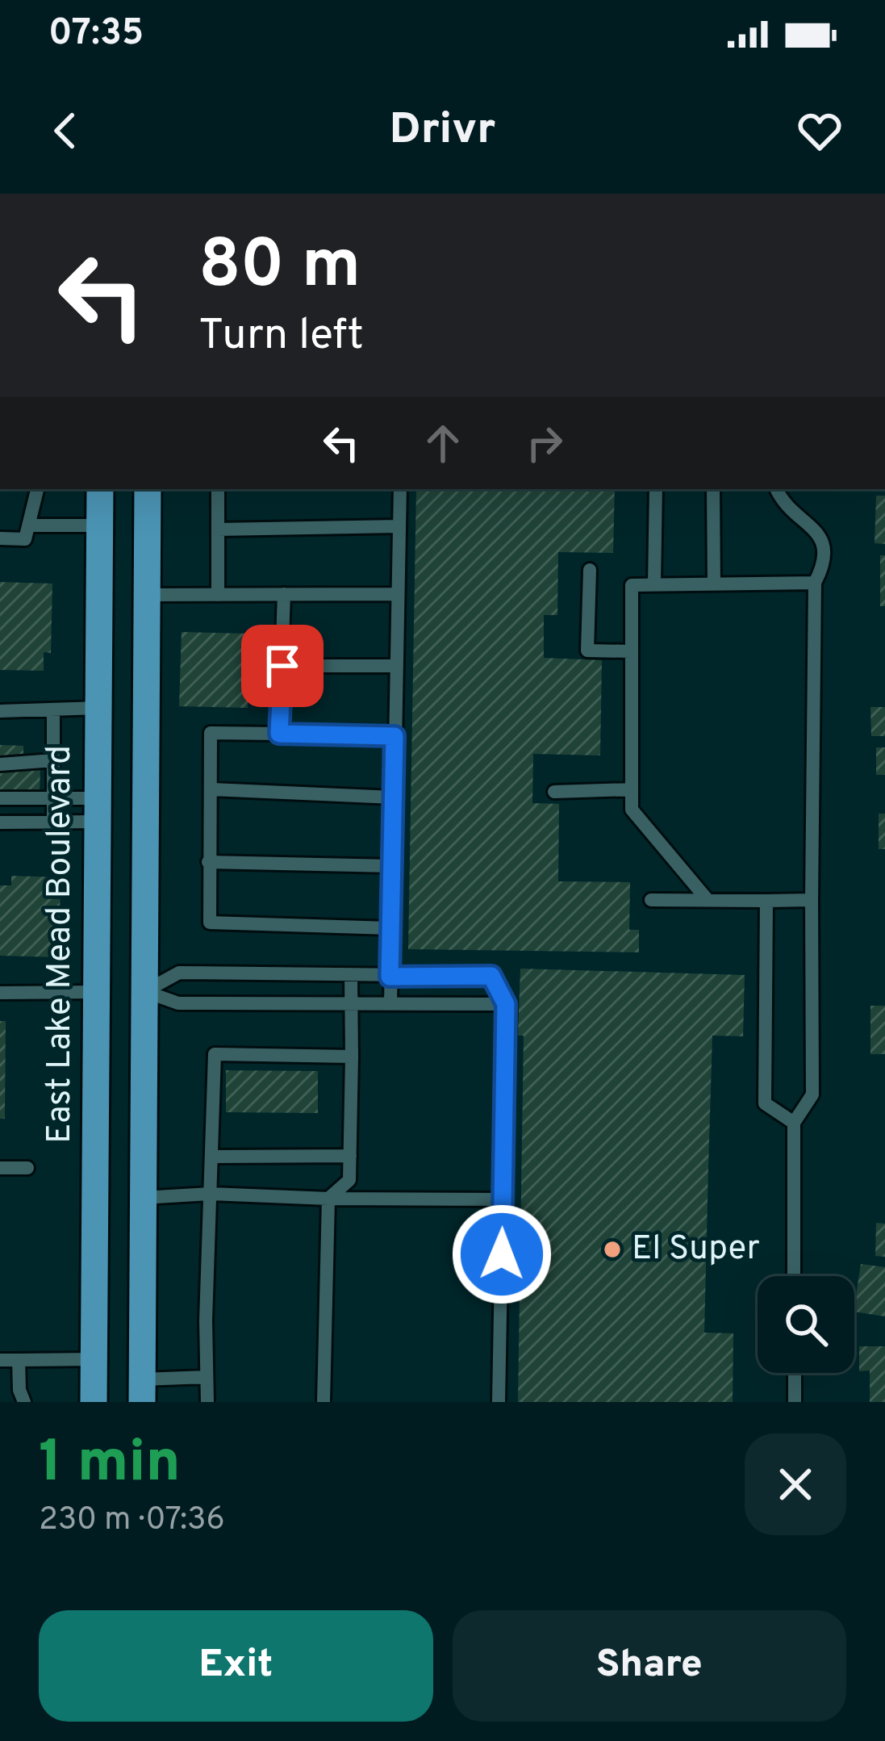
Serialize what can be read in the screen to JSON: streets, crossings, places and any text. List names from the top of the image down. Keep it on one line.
{"streets":{"main road":["East Lake Mead Boulevard"]},"places":["El Super"],"page":{"status":"07:35","header":"Drivr","turn":["80 m","Turn left"],"heading":["1 min","230 m · 07:36"],"buttons":["Exit","Share"]}}
